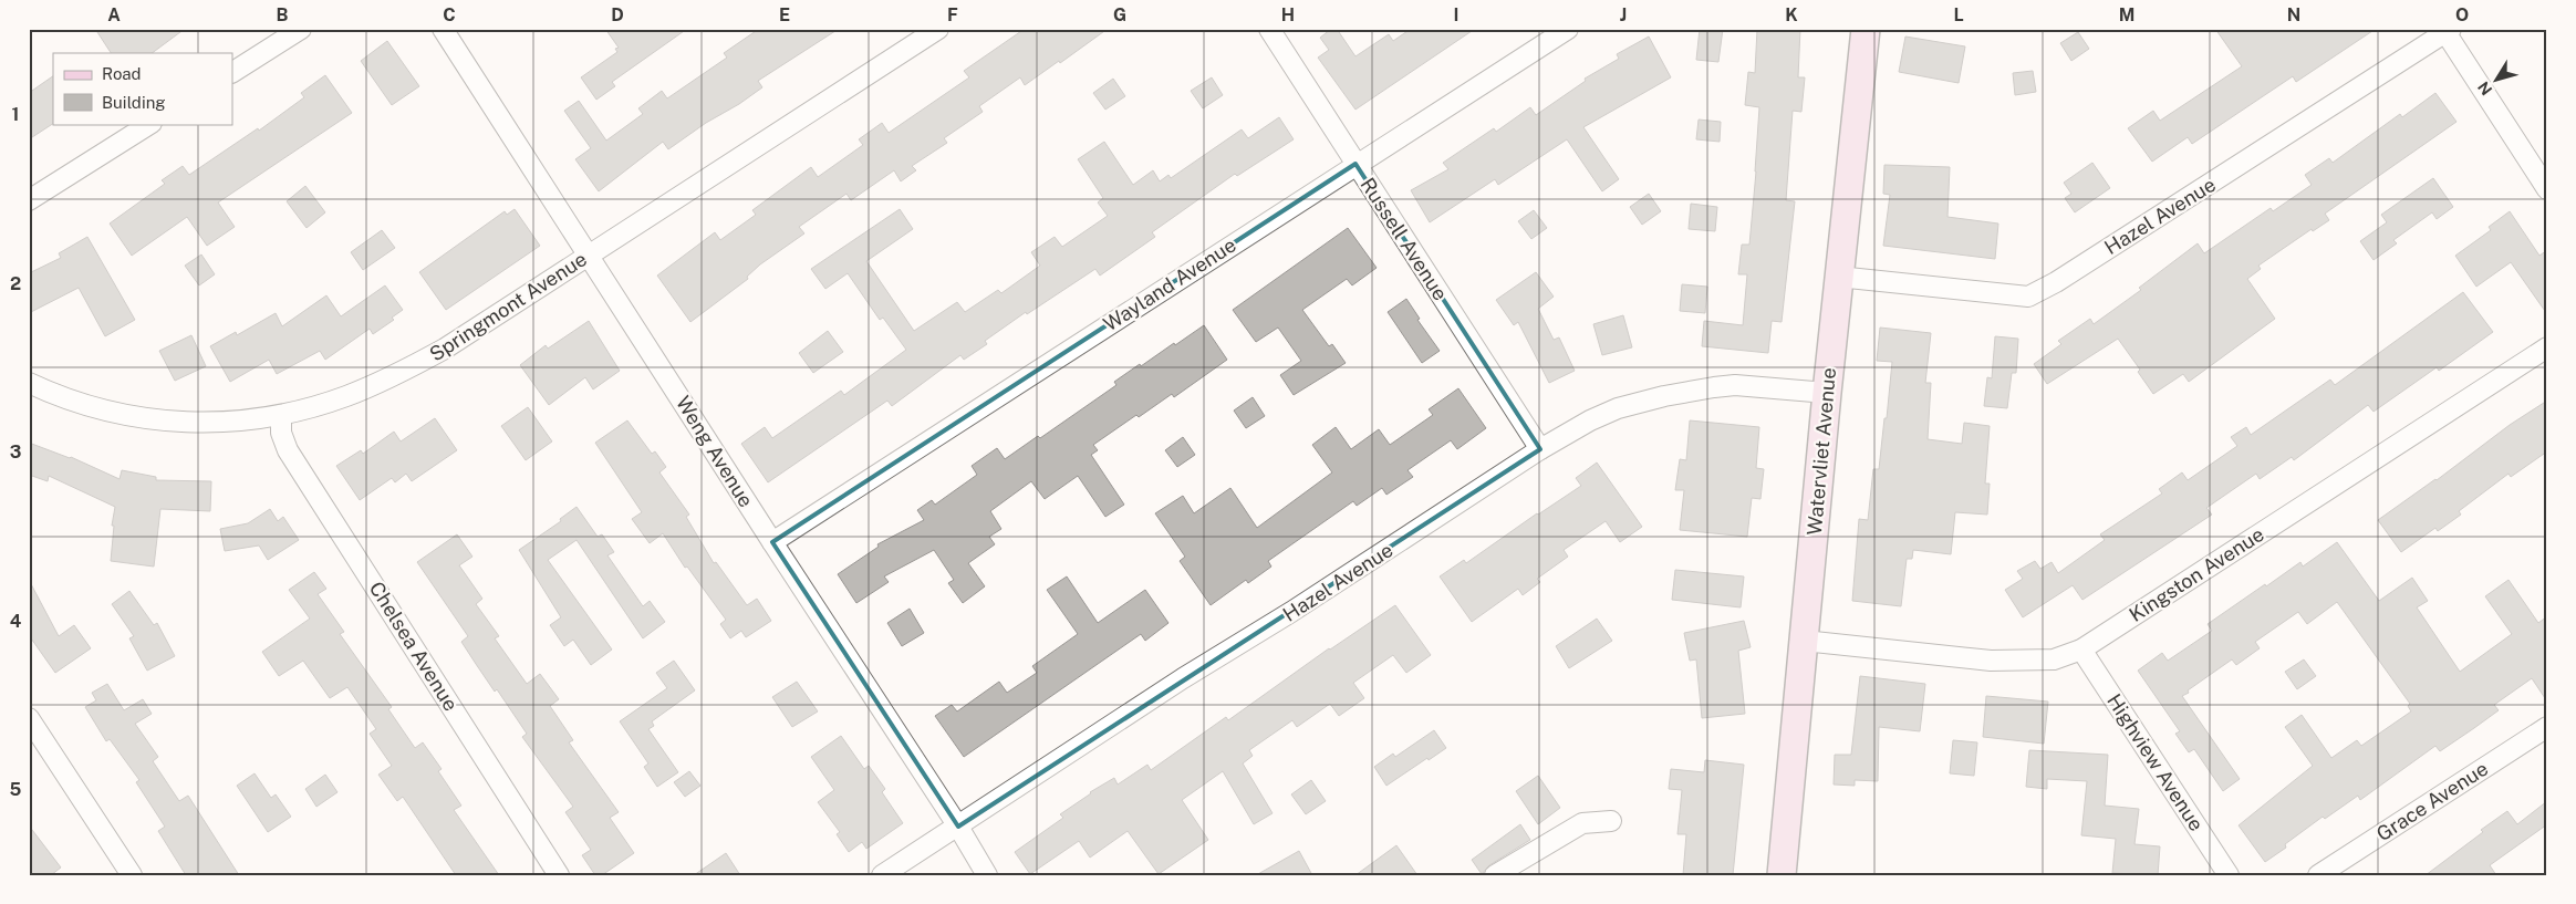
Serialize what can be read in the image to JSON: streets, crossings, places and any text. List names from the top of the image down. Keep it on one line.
{"streets":{"street":["Hazel Avenue","Russell Avenue","Wayland Avenue","Springmont Avenue","Weng Avenue","Watervliet Avenue","Kingston Avenue","Chelsea Avenue","Highview Avenue","Grace Avenue"]},"crossings":[["Hazel Avenue","Russell Avenue"],["Hazel Avenue","Weng Avenue"],["Hazel Avenue","Watervliet Avenue"],["Russell Avenue","Wayland Avenue"],["Wayland Avenue","Weng Avenue"],["Springmont Avenue","Weng Avenue"],["Springmont Avenue","Chelsea Avenue"],["Watervliet Avenue","Kingston Avenue"],["Kingston Avenue","Highview Avenue"]],"legend":["Road","Building"],"north":"bottom left","grid":{"columns":["A","B","C","D","E","F","G","H","I","J","K","L","M","N","O"],"rows":["1","2","3","4","5"]}}
